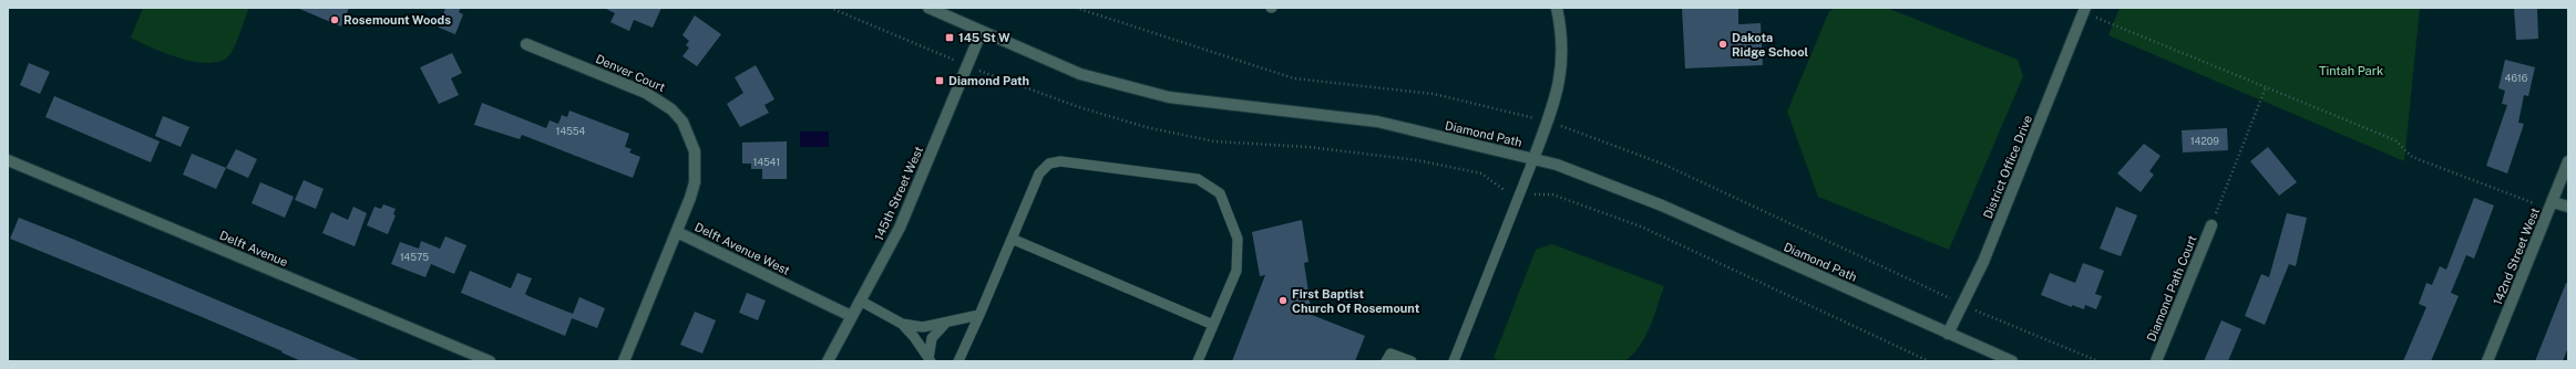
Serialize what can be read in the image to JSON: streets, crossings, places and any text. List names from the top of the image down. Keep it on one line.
{"streets":{"street":["Denver Court","Diamond Path","District Office Drive","145th Street West","Delft Avenue","Delft Avenue West","142nd Street West","Diamond Path Court"]},"crossings":[["Denver Court","Delft Avenue West"],["Diamond Path","District Office Drive"],["Diamond Path","145th Street West"],["145th Street West","Delft Avenue West"]],"parks":["Tintah Park"],"places":{"other":["Rosemount Woods","Dakota Ridge School","First Baptist Church Of Rosemount"],"transit":["145 St W","Diamond Path"]},"house_numbers":["4616","14554","14209","14541","14575"]}
